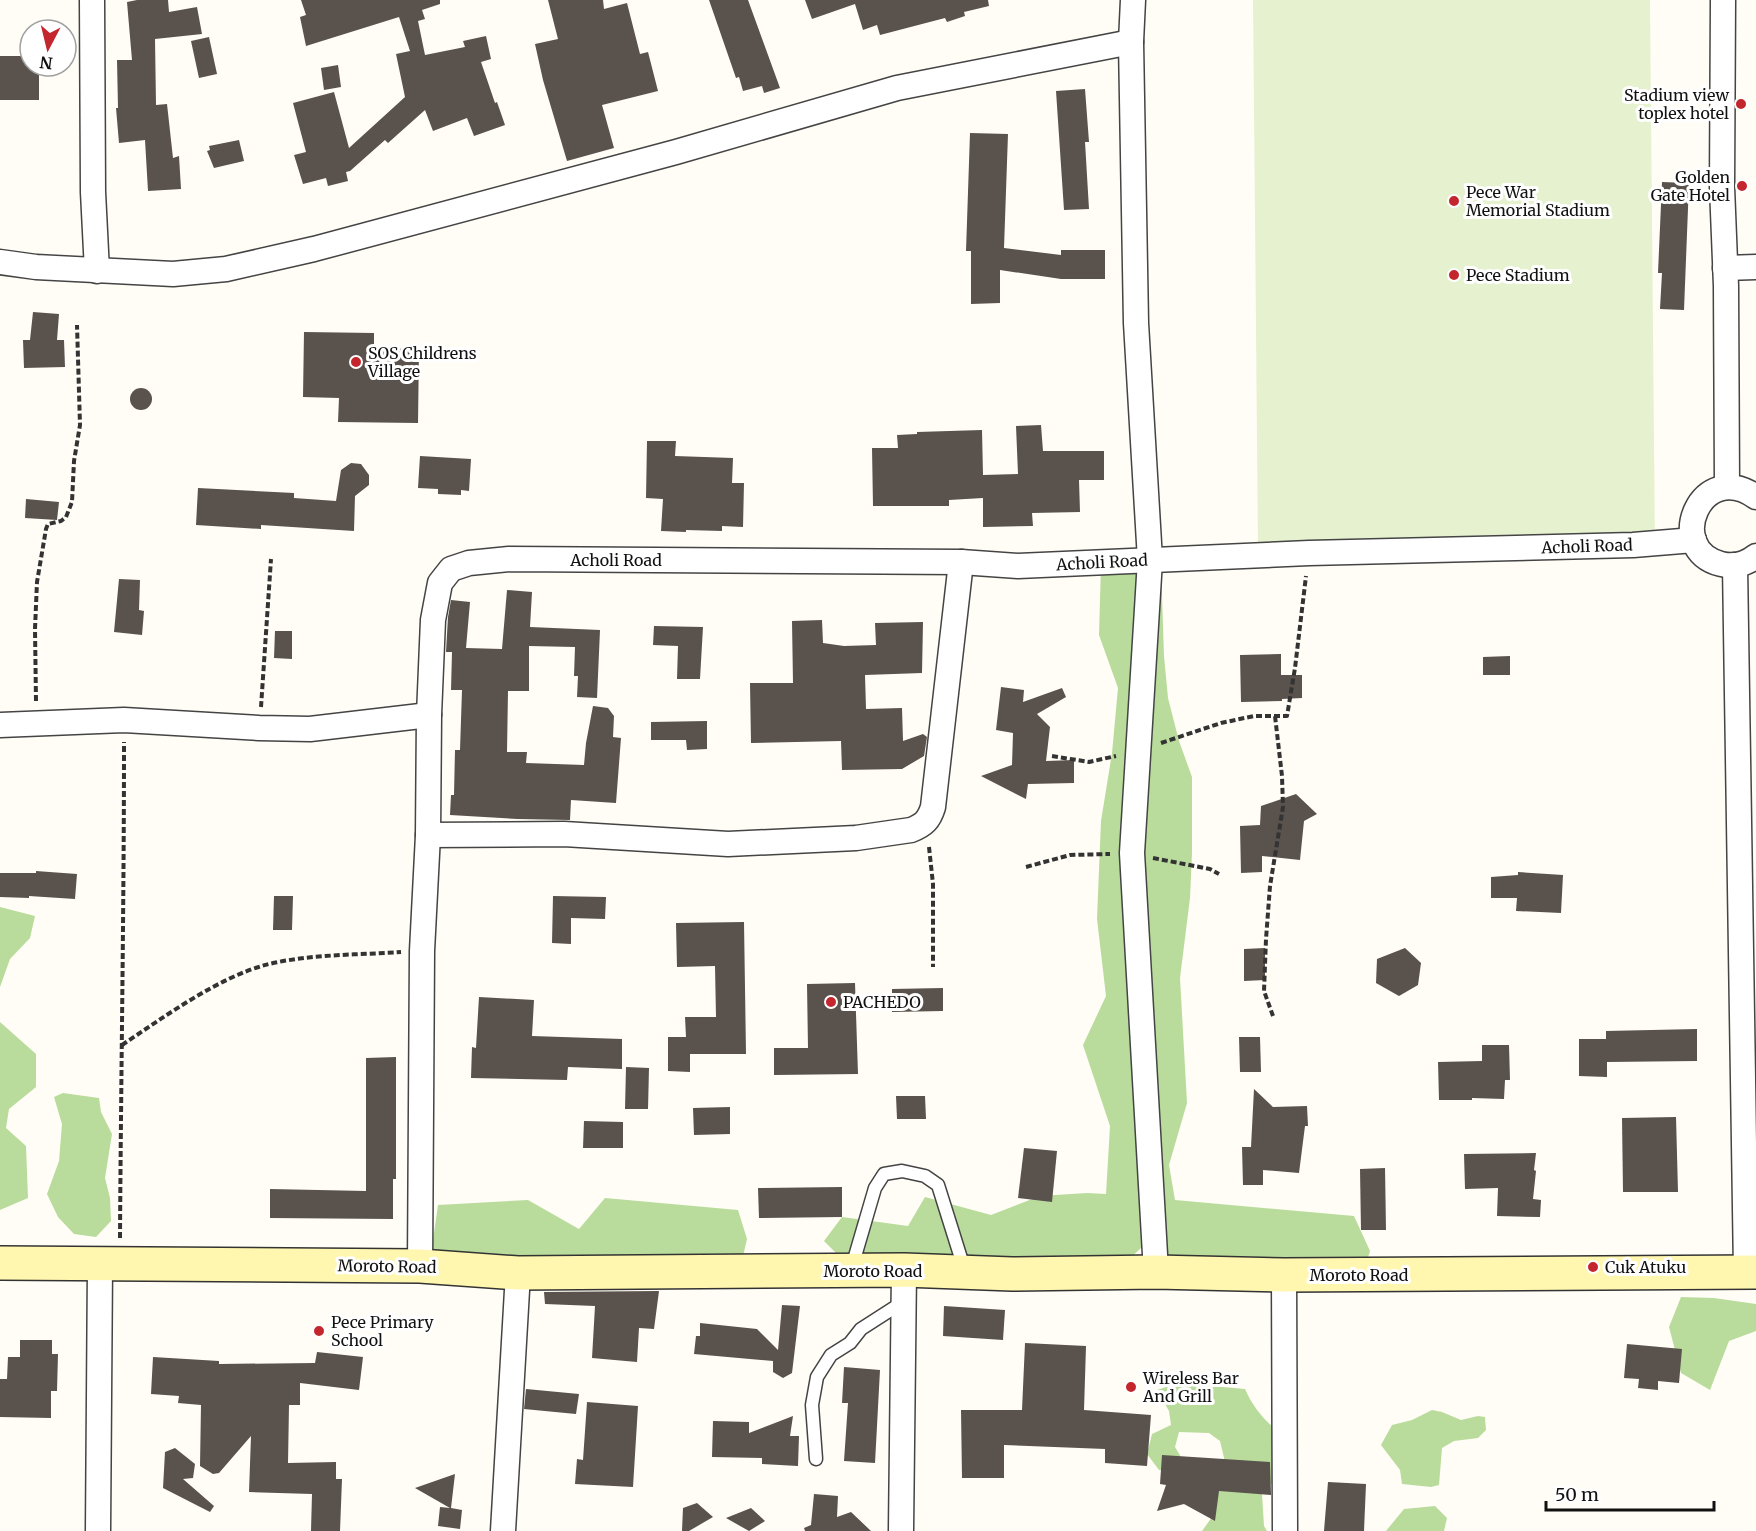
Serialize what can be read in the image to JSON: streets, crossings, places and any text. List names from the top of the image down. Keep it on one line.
{"streets":{"main road":["Moroto Road"],"street":["Acholi Road"]},"crossings":[["Acholi Road","Moroto Road"]],"places":["Stadium view toplex hotel","Golden Gate Hotel","Pece War Memorial Stadium","Pece Stadium","SOS Childrens Village","PACHEDO","Cuk Atuku","Pece Primary School","Wireless Bar And Grill"],"scale_bar":"50 m","north":"bottom"}
